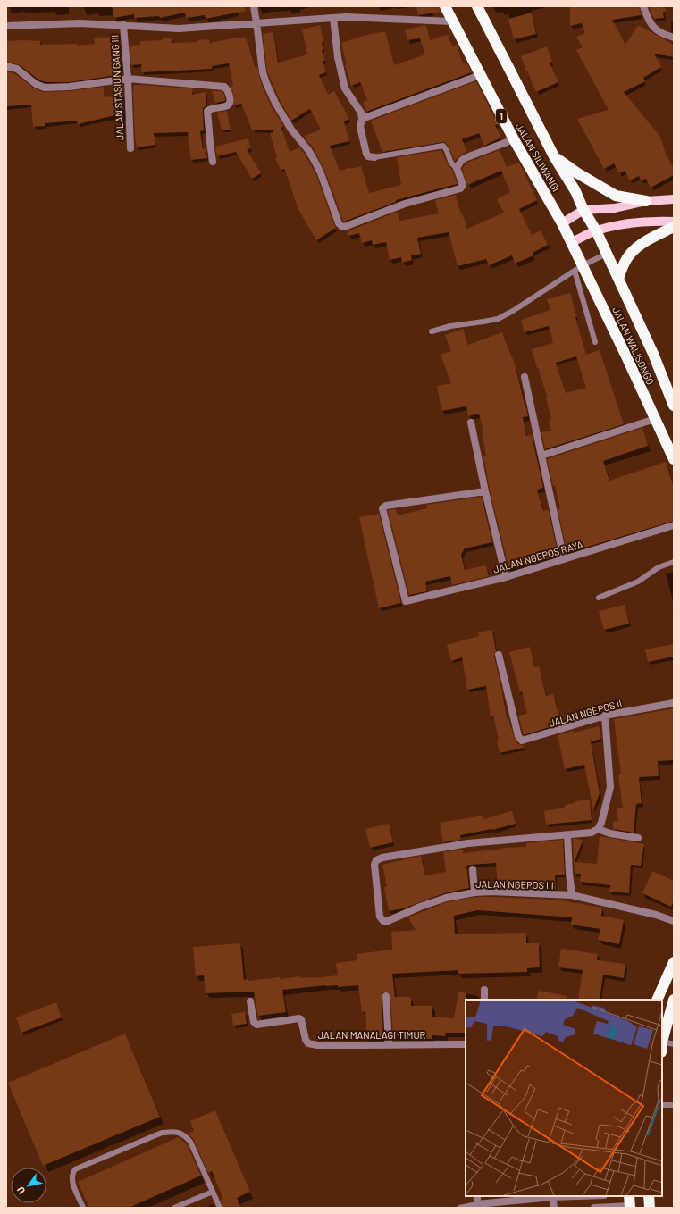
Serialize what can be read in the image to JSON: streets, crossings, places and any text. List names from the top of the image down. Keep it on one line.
{"streets":{"highway":["1","JALAN SILIWANGI","JALAN WALISONGO"],"street":["JALAN STASIUN GANG III","JALAN NGEPOS RAYA","JALAN NGEPOS II","JALAN NGEPOS III","JALAN MANALAGI TIMUR"]},"crossings":[["JALAN SILIWANGI","JALAN WALISONGO"]],"north":"bottom left"}
